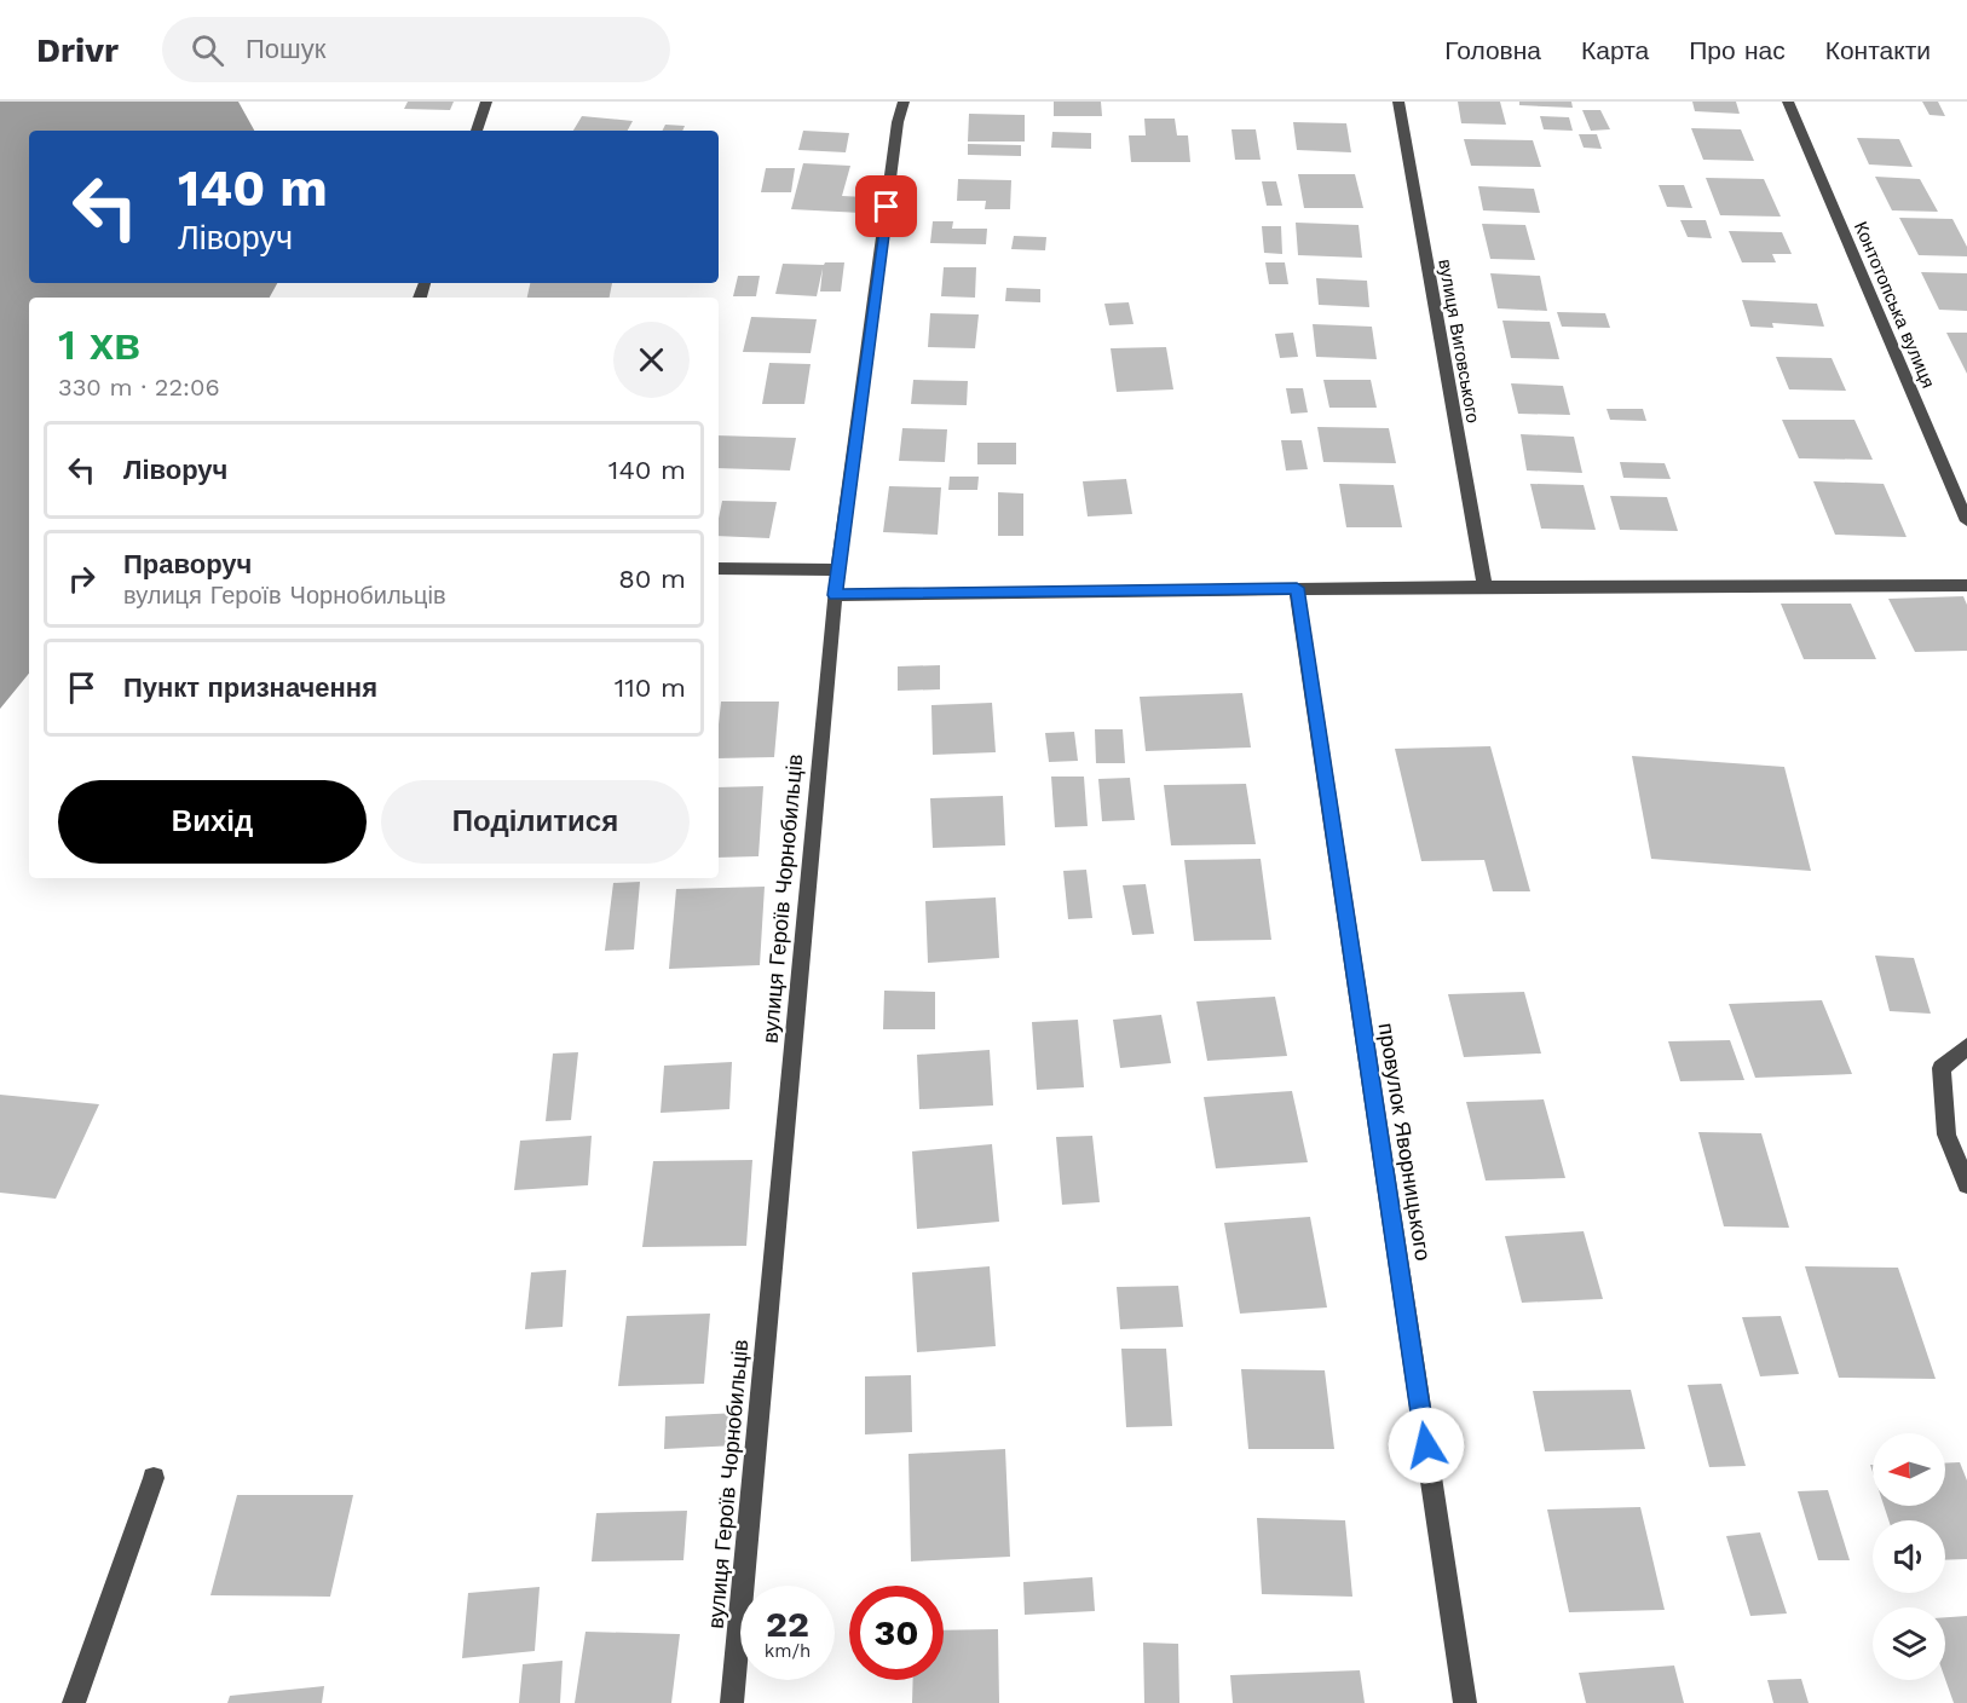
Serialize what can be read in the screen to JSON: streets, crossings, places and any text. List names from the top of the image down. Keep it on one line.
{"streets":{"street":["Контотопська вулиця","вулиця Виговського","вулиця Героїв Чорнобильців","провулок Яворницького"]},"north":"left","page":{"header":"Drivr","search":"Пошук","nav":["Головна","Карта","Про нас","Контакти"],"turn":["140 m","Ліворуч"],"heading":["1 хв","330 m · 22:06"],"list":[{"name":"Ліворуч","value":"140 m"},{"name":"Праворуч","note":"вулиця Героїв Чорнобильців","value":"80 m"},{"name":"Пункт призначення","value":"110 m"}],"buttons":["Вихід","Поділитися"],"speed":"22 km/h","limit":"30"}}
